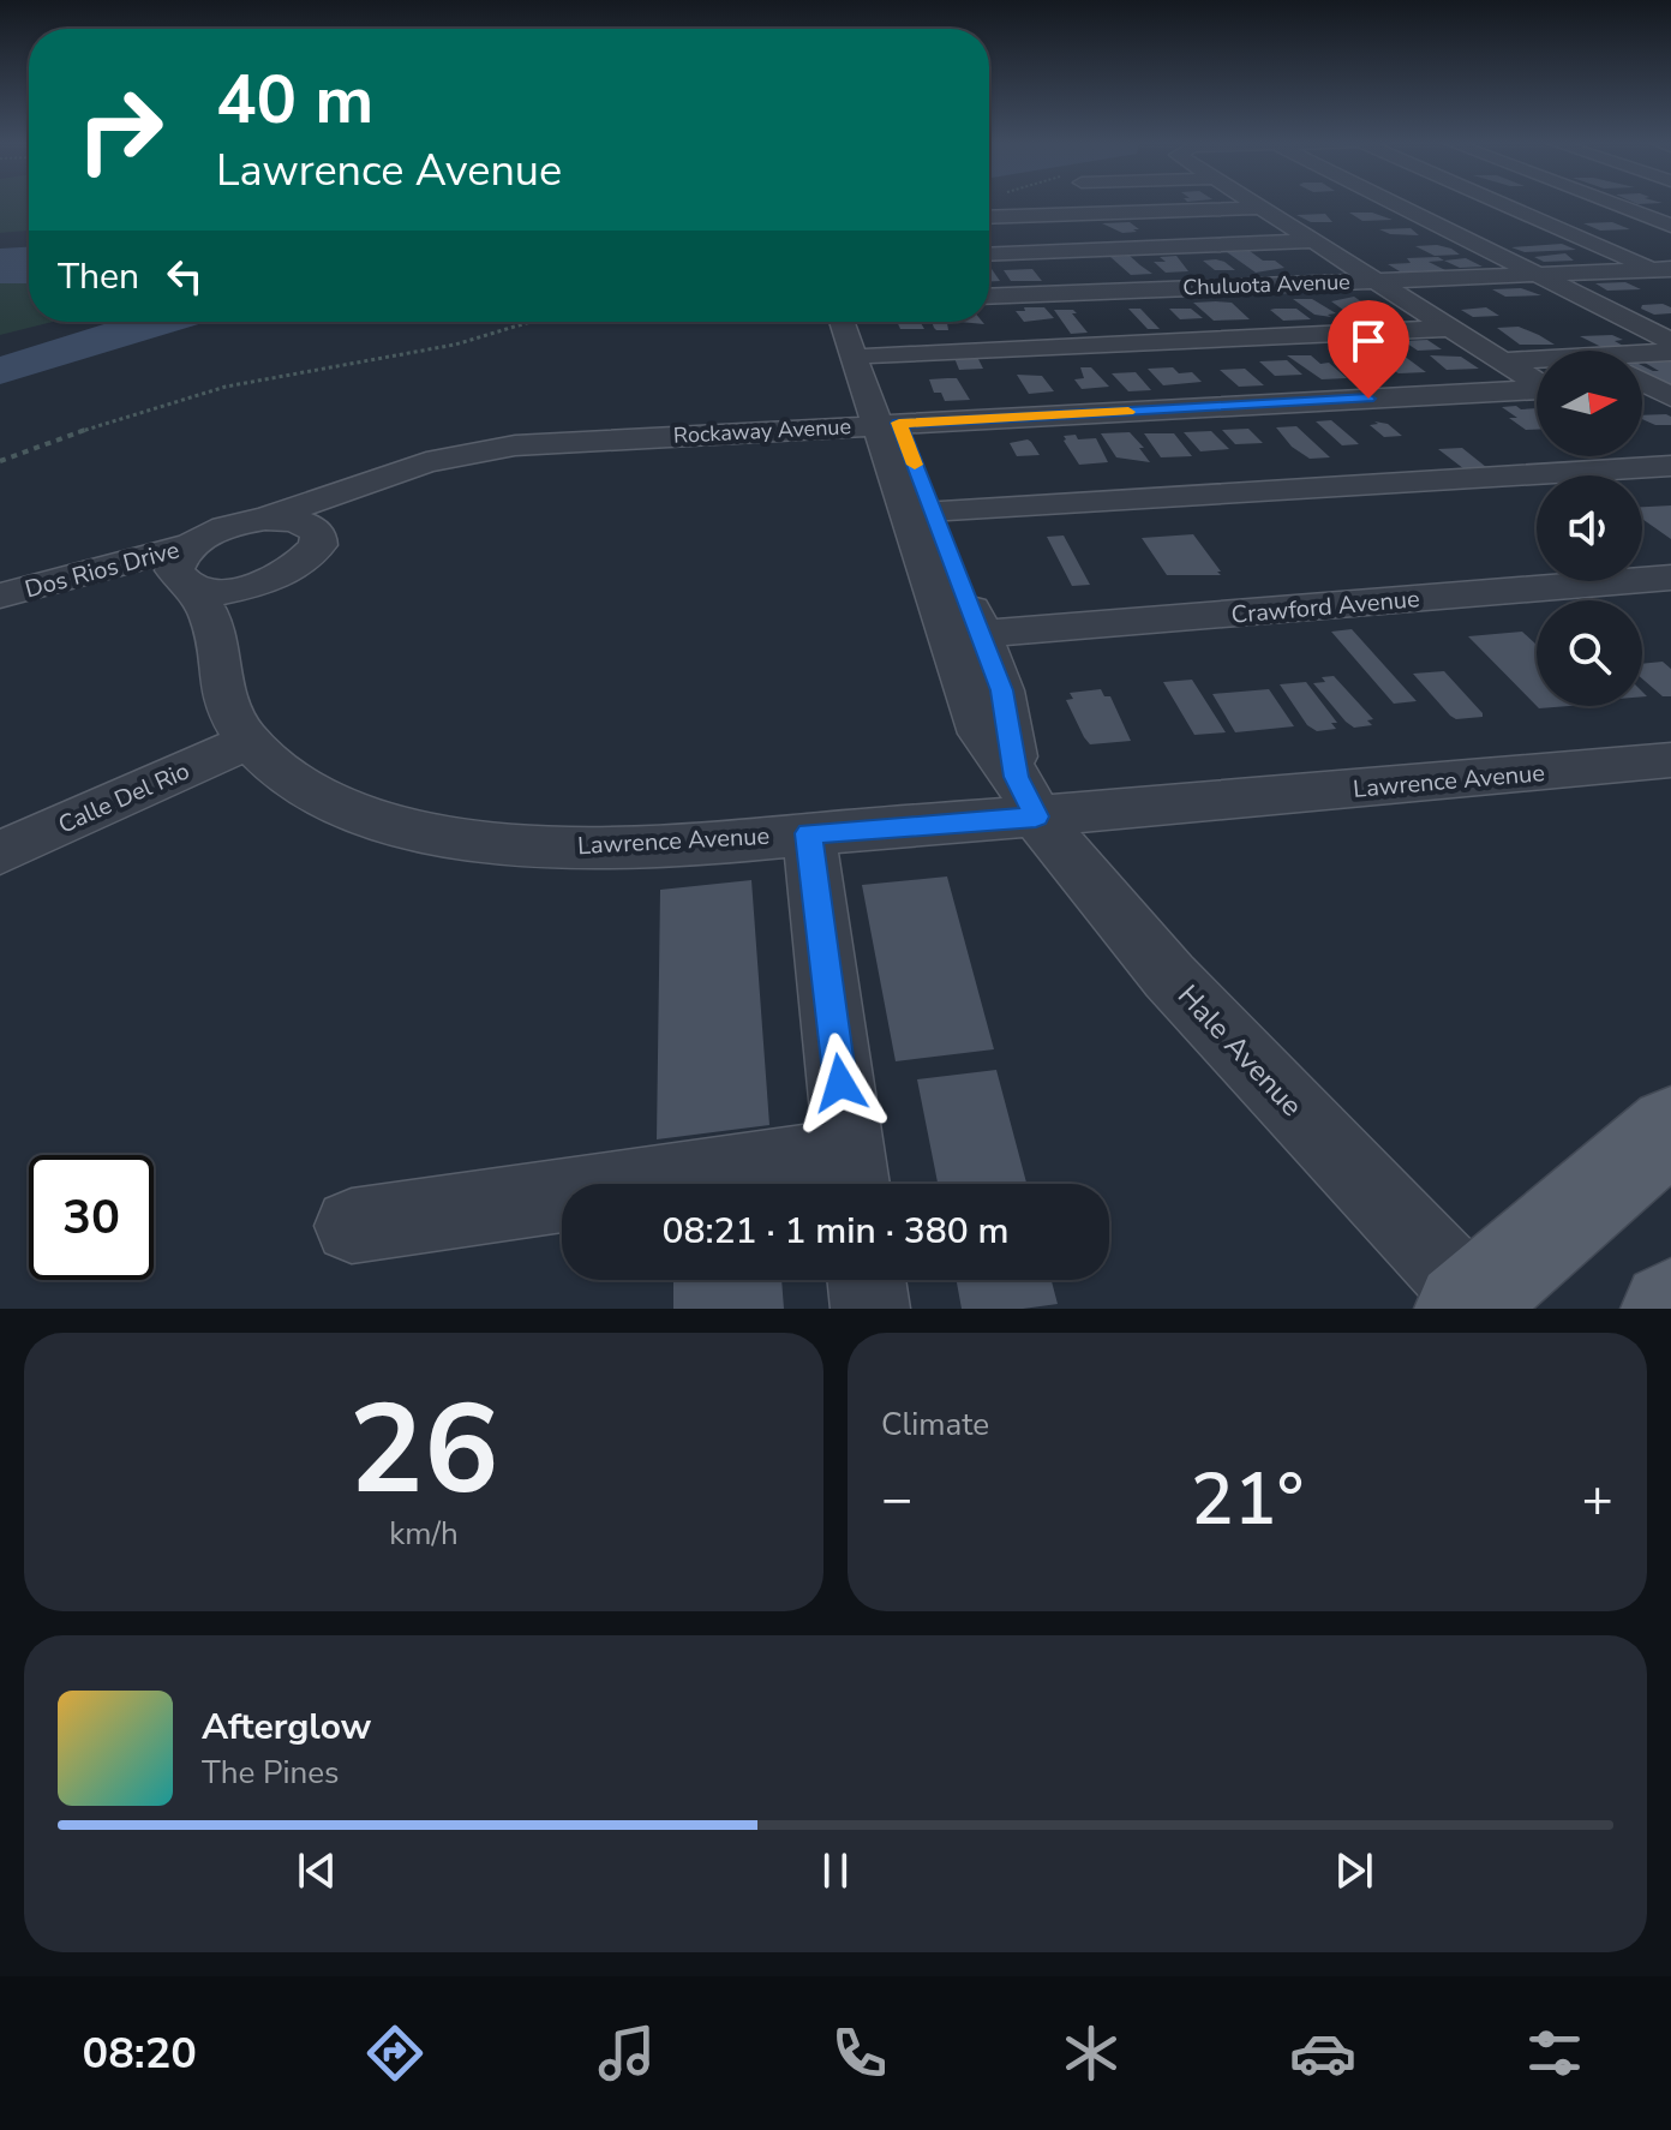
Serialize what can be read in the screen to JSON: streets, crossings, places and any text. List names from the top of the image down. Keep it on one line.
{"streets":{"street":["Chuluota Avenue","Rockaway Avenue","Dos Rios Drive","Crawford Avenue","Lawrence Avenue","Calle Del Rio","Hale Avenue"]},"crossings":[["Rockaway Avenue","Dos Rios Drive"],["Rockaway Avenue","Lawrence Avenue"],["Rockaway Avenue","Hale Avenue"],["Dos Rios Drive","Lawrence Avenue"],["Crawford Avenue","Hale Avenue"],["Lawrence Avenue","Calle Del Rio"],["Lawrence Avenue","Hale Avenue"]],"north":"right","page":{"turn":["40 m","Lawrence Avenue"],"then":"Then","limit":"30","trip":"08:21 · 1 min · 380 m","tile":[["26","km/h"],"Climate"],"heat":["−","21°","+"],"song":["Afterglow","The Pines"],"tabs":"08:20"}}
